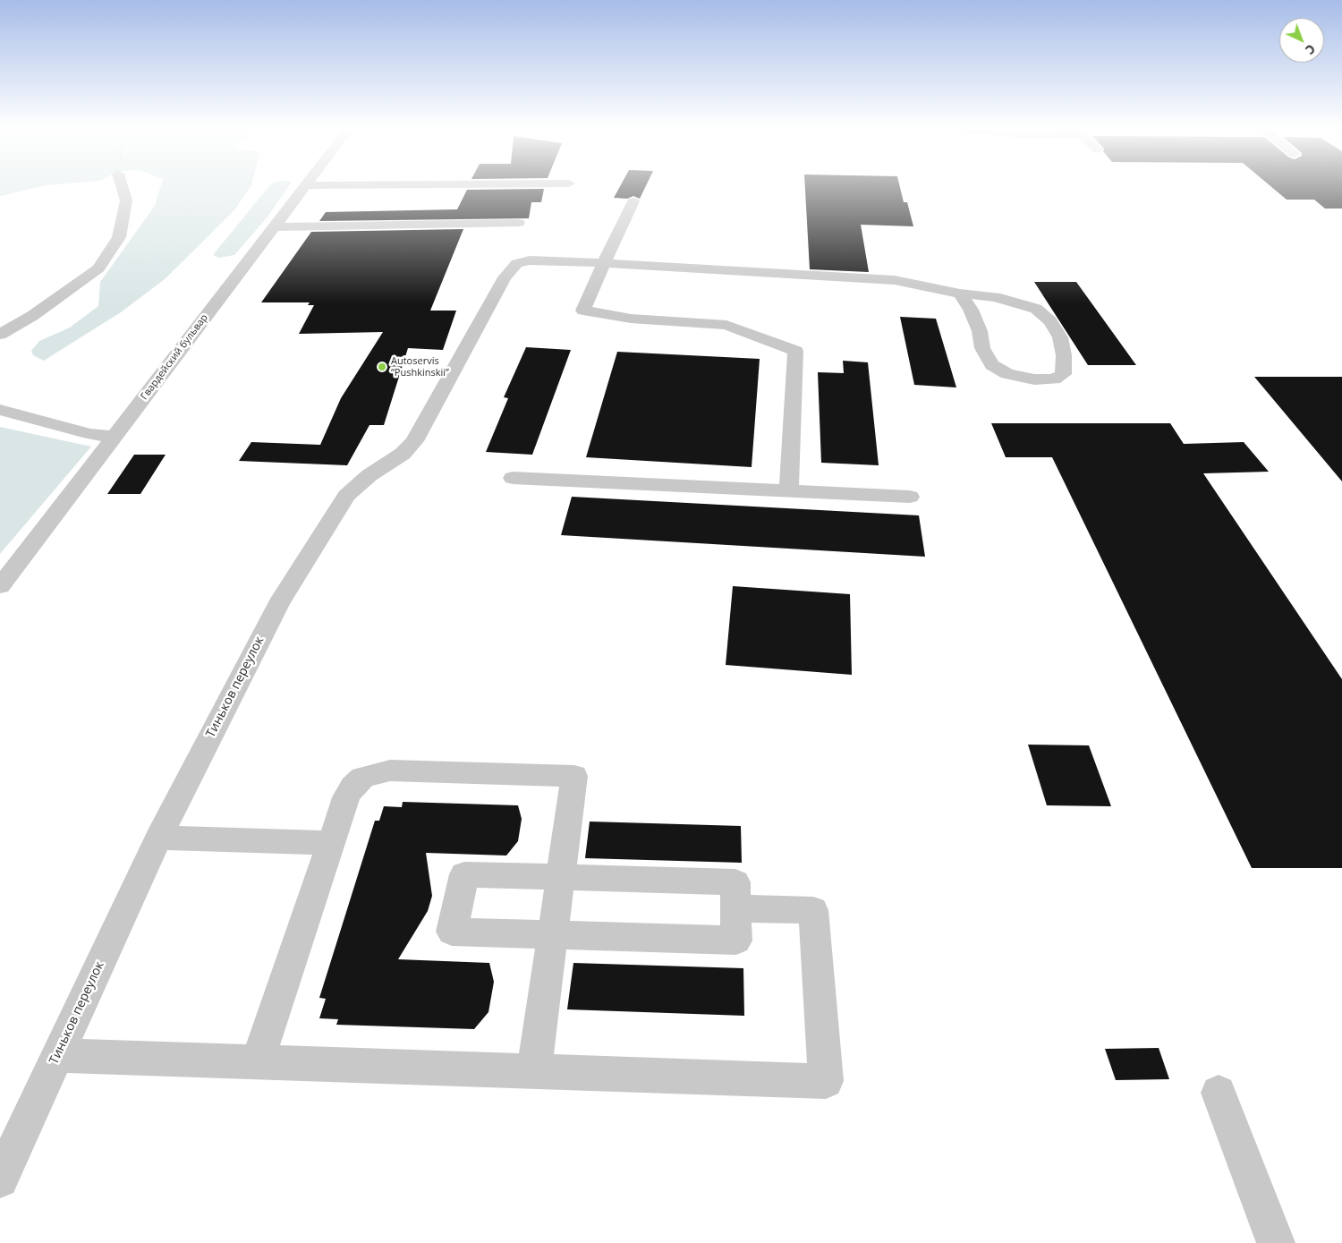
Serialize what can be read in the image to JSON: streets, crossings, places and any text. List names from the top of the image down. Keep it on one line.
{"streets":{"street":["Гвардейский бульвар","Тиньков переулок"]},"places":["Autoservis “Pushkinskii”"],"north":"bottom right"}
